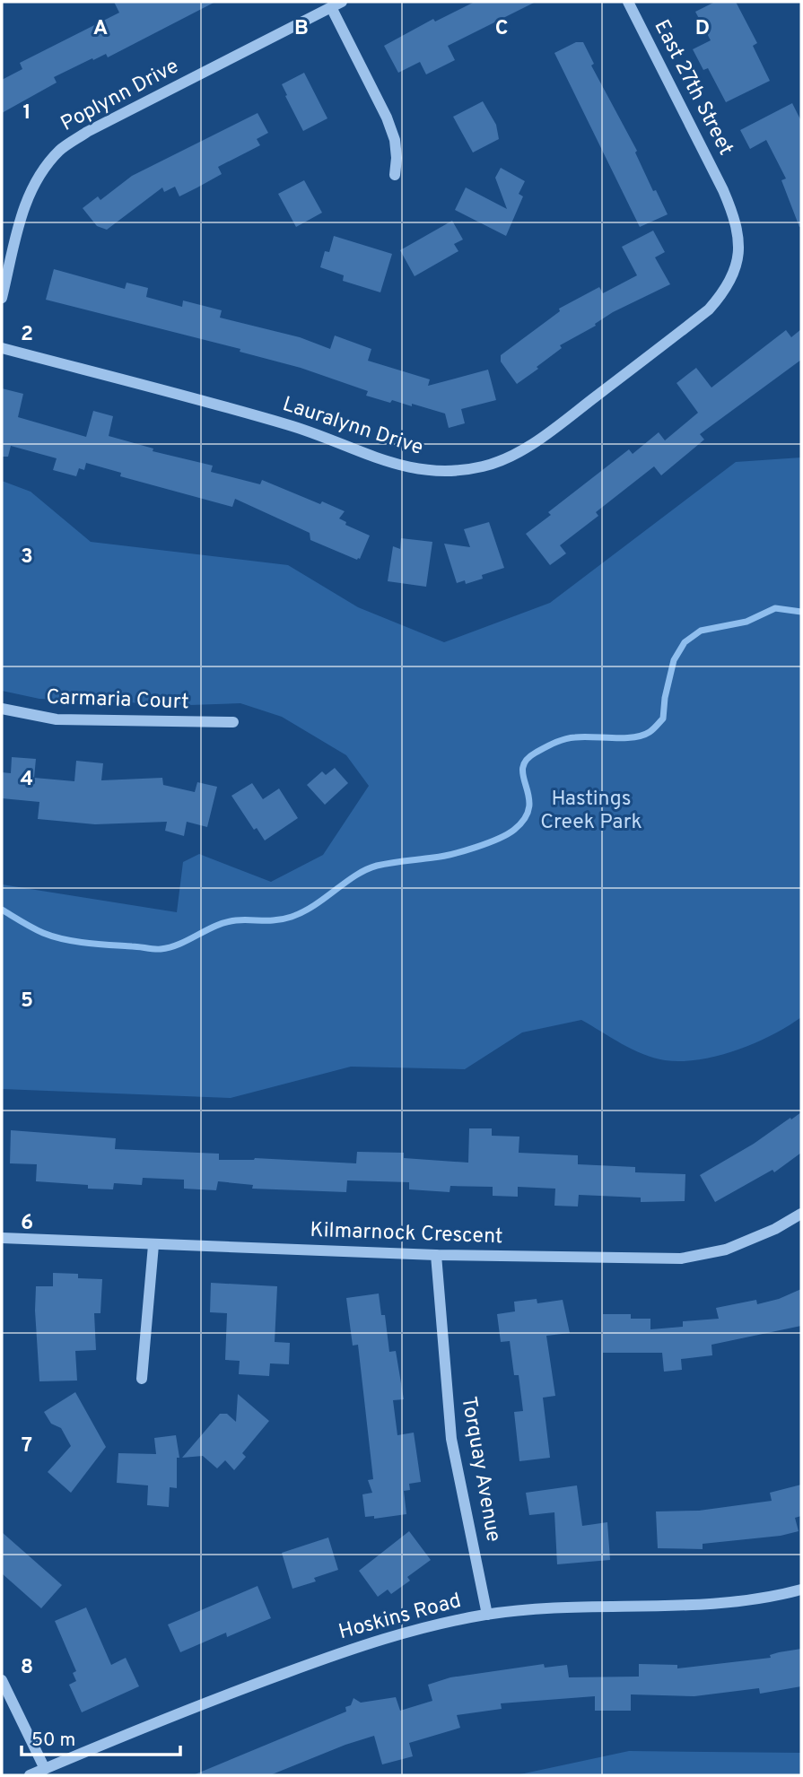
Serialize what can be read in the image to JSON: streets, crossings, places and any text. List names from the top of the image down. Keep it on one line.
{"streets":{"street":["East 27th Street","Poplynn Drive","Lauralynn Drive","Carmaria Court","Kilmarnock Crescent","Torquay Avenue","Hoskins Road"]},"crossings":[["East 27th Street","Lauralynn Drive"],["Kilmarnock Crescent","Torquay Avenue"],["Torquay Avenue","Hoskins Road"]],"parks":["Hastings Creek Park"],"scale_bar":"50 m","grid":{"columns":["A","B","C","D"],"rows":["1","2","3","4","5","6","7","8"]}}
